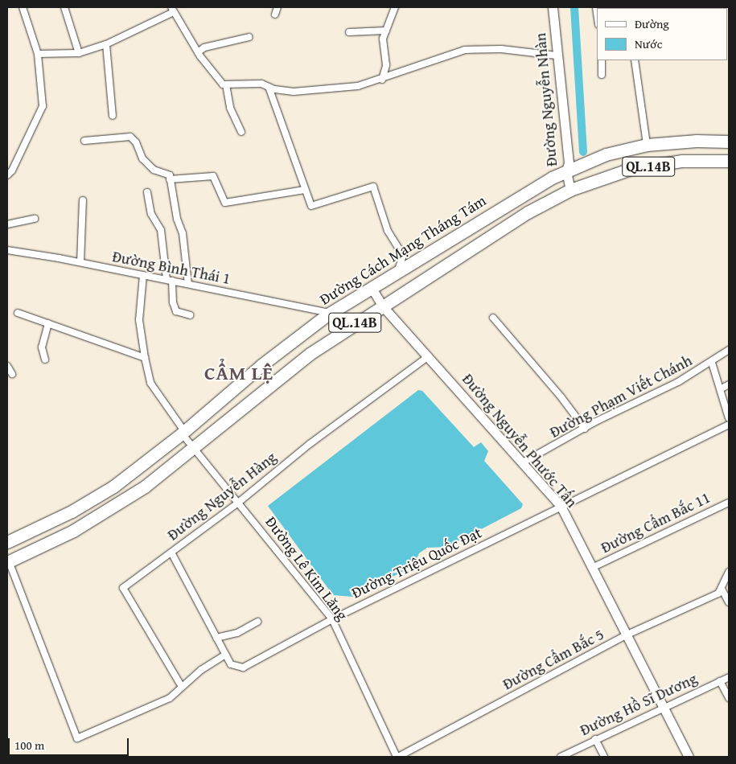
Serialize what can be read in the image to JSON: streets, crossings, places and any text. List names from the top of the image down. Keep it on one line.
{"streets":{"highway":["QL.14B","Đường Cách Mạng Tháng Tám"],"street":["Đường Nguyễn Nhàn","Đường Bình Thái 1","Đường Phạm Viết Chánh","Đường Nguyễn Phước Tấn","Đường Nguyễn Hàng","Đường Cẩm Bắc 11","Đường Triệu Quốc Đạt","Đường Lê Kim Lăng","Đường Cẩm Bắc 5","Đường Hồ Sĩ Dương"]},"crossings":[["Đường Nguyễn Nhàn","QL.14B"],["Đường Nguyễn Nhàn","Đường Cách Mạng Tháng Tám"],["QL.14B","Đường Nguyễn Phước Tấn"],["QL.14B","Đường Lê Kim Lăng"],["Đường Cách Mạng Tháng Tám","Đường Bình Thái 1"],["Đường Cách Mạng Tháng Tám","Đường Nguyễn Phước Tấn"],["Đường Cách Mạng Tháng Tám","Đường Lê Kim Lăng"],["Đường Bình Thái 1","Đường Lê Kim Lăng"],["Đường Phạm Viết Chánh","Đường Nguyễn Phước Tấn"],["Đường Nguyễn Phước Tấn","Đường Nguyễn Hàng"],["Đường Nguyễn Phước Tấn","Đường Cẩm Bắc 11"],["Đường Nguyễn Phước Tấn","Đường Triệu Quốc Đạt"],["Đường Nguyễn Phước Tấn","Đường Cẩm Bắc 5"],["Đường Nguyễn Phước Tấn","Đường Hồ Sĩ Dương"],["Đường Nguyễn Hàng","Đường Triệu Quốc Đạt"],["Đường Nguyễn Hàng","Đường Lê Kim Lăng"],["Đường Triệu Quốc Đạt","Đường Lê Kim Lăng"],["Đường Lê Kim Lăng","Đường Cẩm Bắc 5"]],"districts":["CẨM LỆ"],"legend":["Đường","Nước"],"scale_bar":"100 m"}
